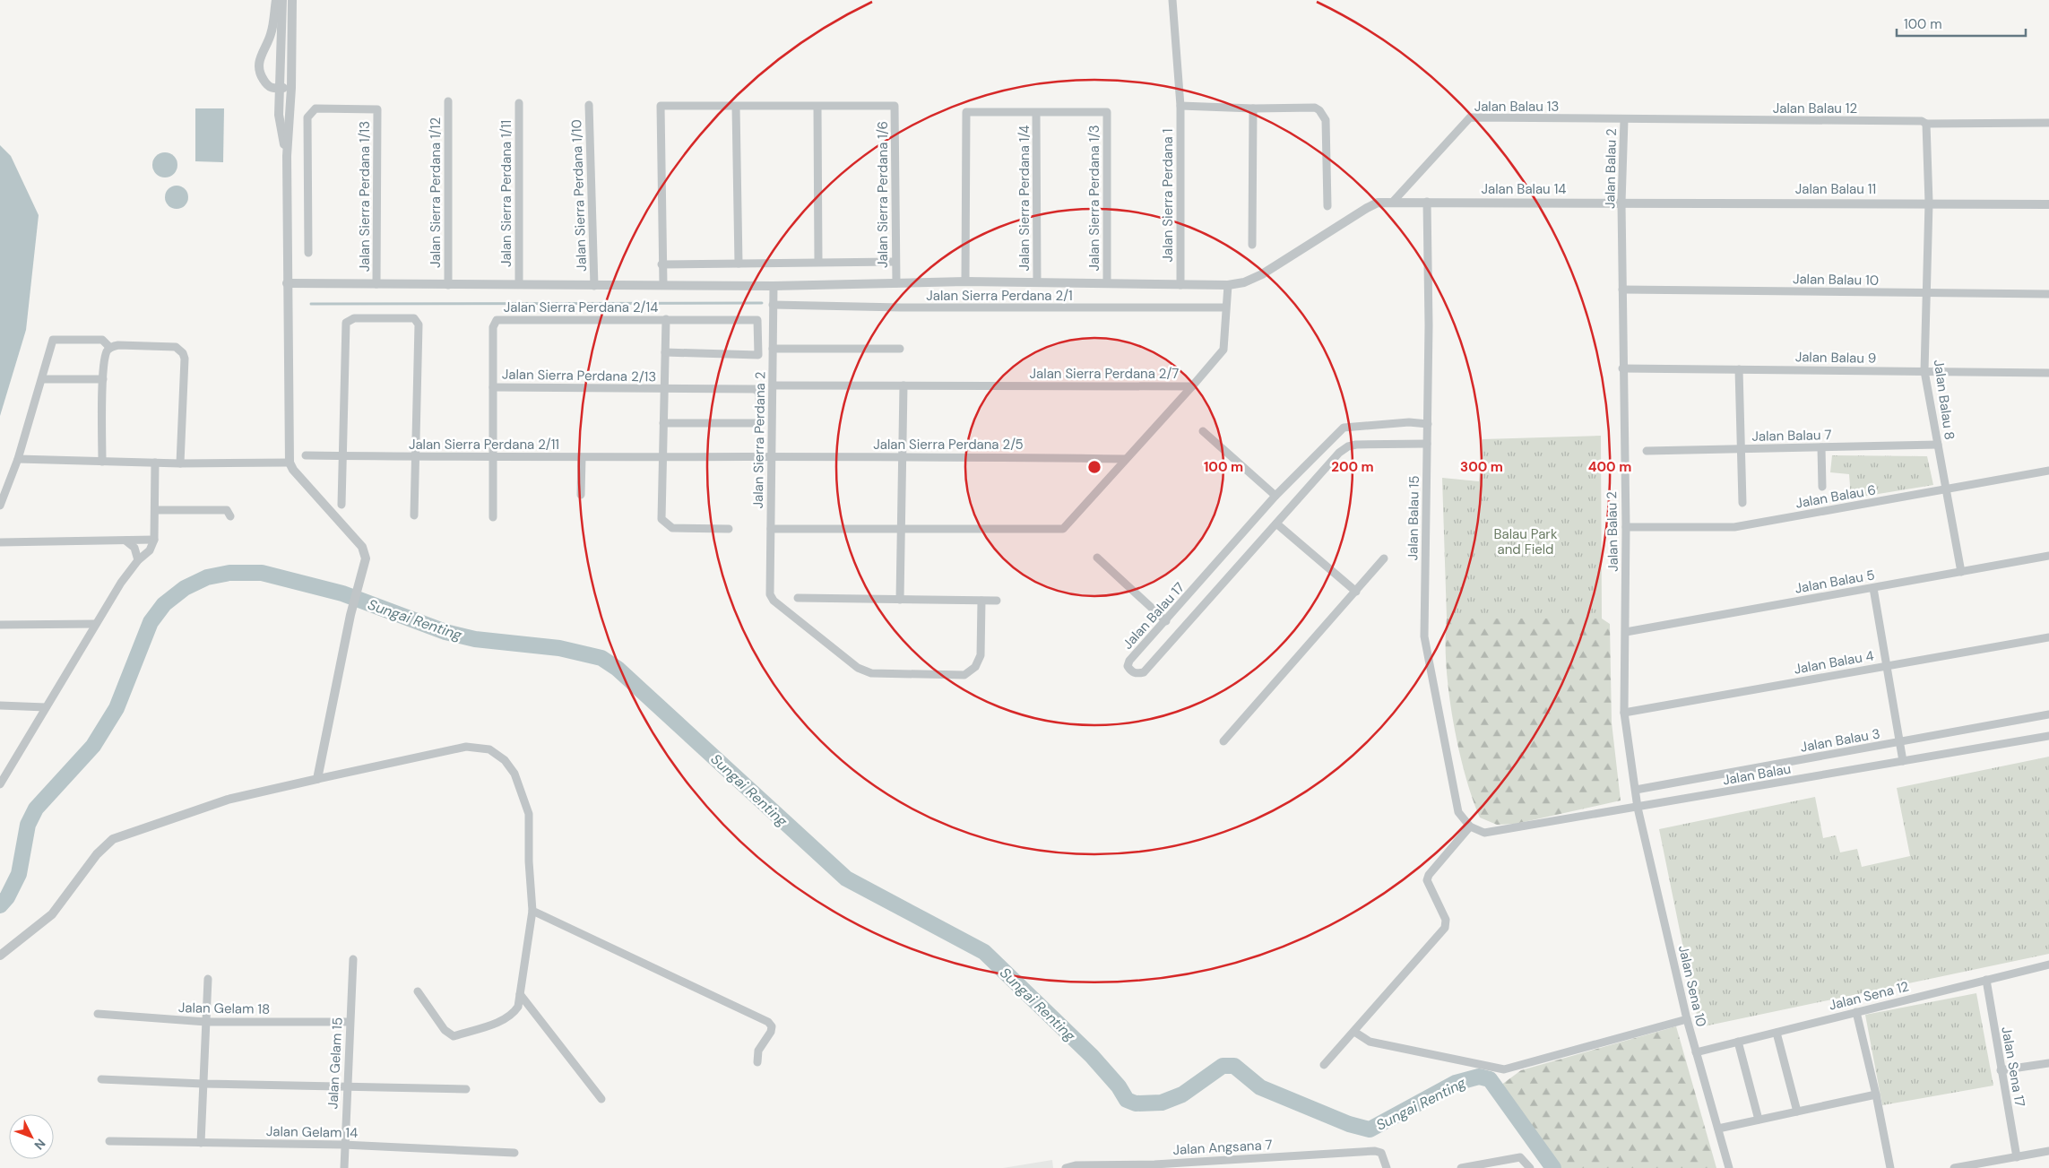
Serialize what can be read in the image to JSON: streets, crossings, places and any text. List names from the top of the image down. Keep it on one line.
{"streets":{"street":["Jalan Balau 13","Jalan Balau 12","Jalan Balau 2","Jalan Balau 14","Jalan Balau 11","Jalan Sierra Perdana 1/12","Jalan Sierra Perdana 1/11","Jalan Sierra Perdana 1/6","Jalan Sierra Perdana 1/10","Jalan Sierra Perdana 1","Jalan Sierra Perdana 1/13","Jalan Sierra Perdana 1/4","Jalan Sierra Perdana 1/3","Jalan Balau 10","Jalan Sierra Perdana 2/1","Jalan Sierra Perdana 2/14","Jalan Balau 9","Jalan Sierra Perdana 2/7","Jalan Sierra Perdana 2/13","Jalan Balau 8","Jalan Balau 7","Jalan Sierra Perdana 2","Jalan Sierra Perdana 2/11","Jalan Sierra Perdana 2/5","Jalan Balau 6","Jalan Balau 15","Jalan Balau 5","Jalan Balau 17","Jalan Balau 4","Jalan Balau 3","Jalan Balau","Jalan Sena 10","Jalan Sena 12","Jalan Gelam 18","Jalan Gelam 15","Jalan Sena 17","Jalan Gelam 14","Jalan Angsana 7"]},"crossings":[["Jalan Balau 13","Jalan Balau 12"],["Jalan Balau 13","Jalan Balau 2"],["Jalan Balau 13","Jalan Balau 14"],["Jalan Balau 12","Jalan Balau 2"],["Jalan Balau 2","Jalan Balau 14"],["Jalan Balau 2","Jalan Balau 11"],["Jalan Balau 2","Jalan Balau 10"],["Jalan Balau 2","Jalan Balau 9"],["Jalan Balau 2","Jalan Balau 6"],["Jalan Balau 2","Jalan Balau 5"],["Jalan Balau 2","Jalan Balau 4"],["Jalan Balau 2","Jalan Balau 3"],["Jalan Balau 2","Jalan Balau"],["Jalan Balau 2","Jalan Sena 10"],["Jalan Balau 14","Jalan Balau 11"],["Jalan Balau 14","Jalan Sierra Perdana 1/12"],["Jalan Balau 14","Jalan Sierra Perdana 1/11"],["Jalan Balau 14","Jalan Sierra Perdana 1/6"],["Jalan Balau 14","Jalan Sierra Perdana 1/10"],["Jalan Balau 14","Jalan Sierra Perdana 1"],["Jalan Balau 14","Jalan Sierra Perdana 1/13"],["Jalan Balau 14","Jalan Sierra Perdana 1/4"],["Jalan Balau 14","Jalan Sierra Perdana 1/3"],["Jalan Balau 14","Jalan Sierra Perdana 2/7"],["Jalan Balau 14","Jalan Sierra Perdana 2"],["Jalan Balau 14","Jalan Balau 15"],["Jalan Balau 11","Jalan Balau 8"],["Jalan Sierra Perdana 1/4","Jalan Sierra Perdana 1/3"],["Jalan Balau 10","Jalan Balau 8"],["Jalan Sierra Perdana 2/1","Jalan Sierra Perdana 2/7"],["Jalan Sierra Perdana 2/1","Jalan Sierra Perdana 2"],["Jalan Sierra Perdana 2/14","Jalan Sierra Perdana 2/13"],["Jalan Balau 9","Jalan Balau 8"],["Jalan Sierra Perdana 2/7","Jalan Sierra Perdana 2"],["Jalan Balau 8","Jalan Balau 7"],["Jalan Balau 8","Jalan Balau 6"],["Jalan Balau 8","Jalan Balau 5"],["Jalan Sierra Perdana 2","Jalan Sierra Perdana 2/5"],["Jalan Sierra Perdana 2/11","Jalan Sierra Perdana 2/5"],["Jalan Balau 15","Jalan Balau 17"],["Jalan Balau 15","Jalan Balau"],["Jalan Balau","Jalan Sena 10"],["Jalan Sena 10","Jalan Sena 12"],["Jalan Sena 12","Jalan Sena 17"],["Jalan Gelam 18","Jalan Gelam 15"],["Jalan Gelam 15","Jalan Gelam 14"]],"water":["Sungai Renting"],"parks":["Balau Park and Field"],"scale_bar":"100 m","north":"bottom right","rings":["100 m","200 m","300 m","400 m"]}
